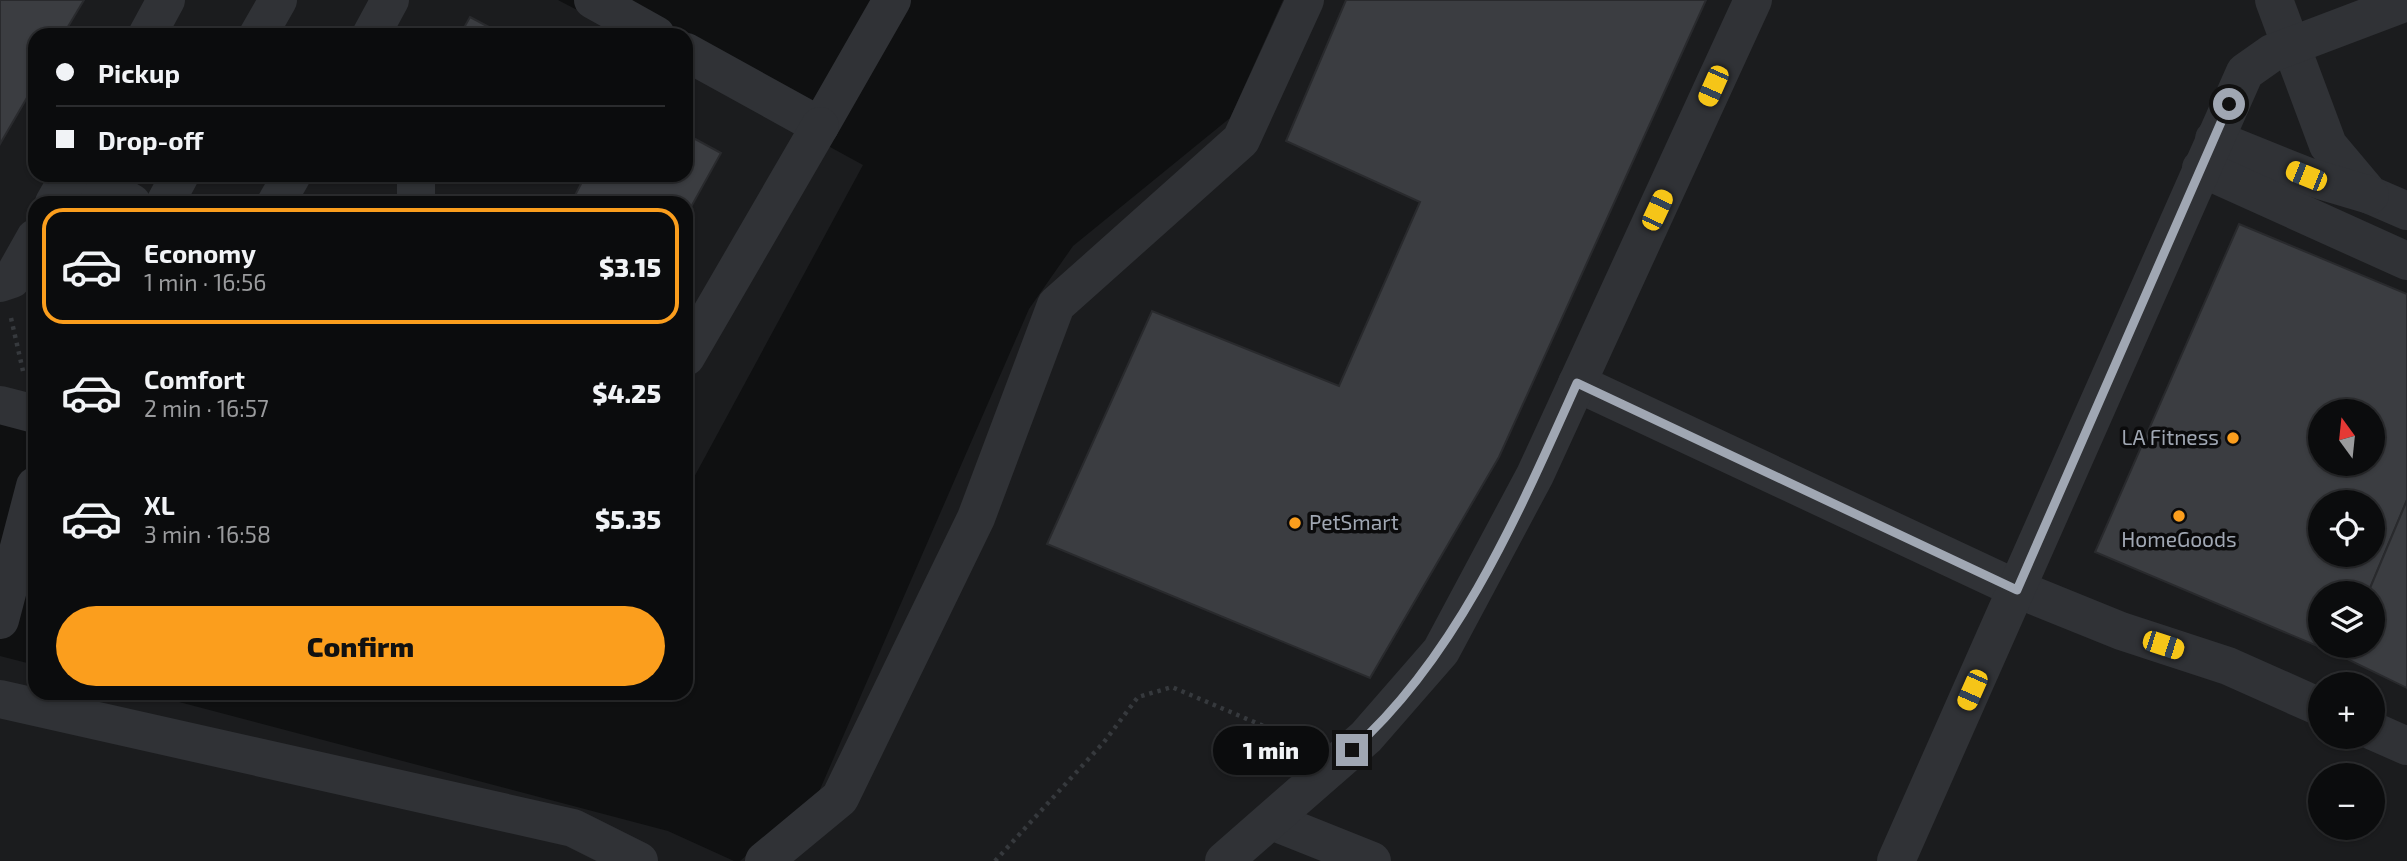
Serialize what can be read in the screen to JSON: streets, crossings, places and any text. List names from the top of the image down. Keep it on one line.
{"places":["LA Fitness","HomeGoods","PetSmart"],"north":"top","page":{"banner":["Pickup","Drop-off"],"list":[{"name":"Economy","note":"1 min · 16:56","value":"$3.15"},{"name":"Comfort","note":"2 min · 16:57","value":"$4.25"},{"name":"XL","note":"3 min · 16:58","value":"$5.35"}],"map_buttons":["+","−"],"buttons":"Confirm","bubble":"1 min"}}
